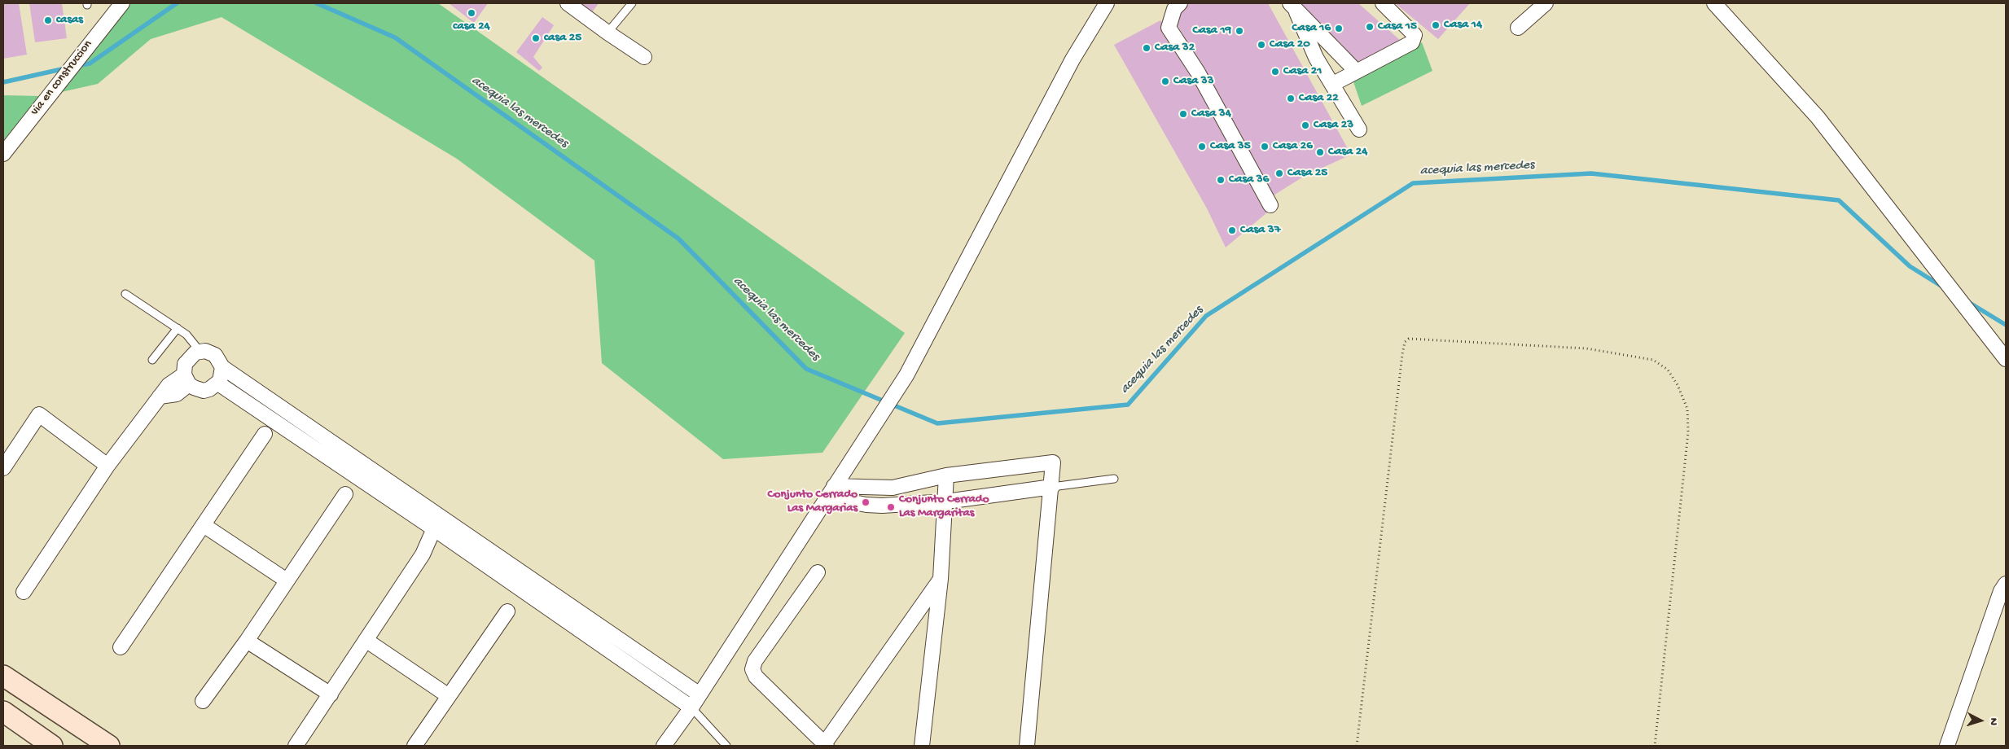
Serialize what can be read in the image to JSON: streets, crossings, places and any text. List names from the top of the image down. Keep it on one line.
{"streets":{"street":["via en construccion"]},"water":["acequia las mercedes"],"places":["casa 24","casas","Casa 14","Casa 15","Casa 16","Casa 19","casa 25","Casa 20","Casa 32","Casa 21","Casa 33","Casa 22","Casa 34","Casa 23","Casa 35","Casa 26","Casa 24","Casa 25","Casa 36","Casa 37","Conjunto Cerrado Las Margarias","Conjunto Cerrado Las Margaritas"],"north":"right"}
